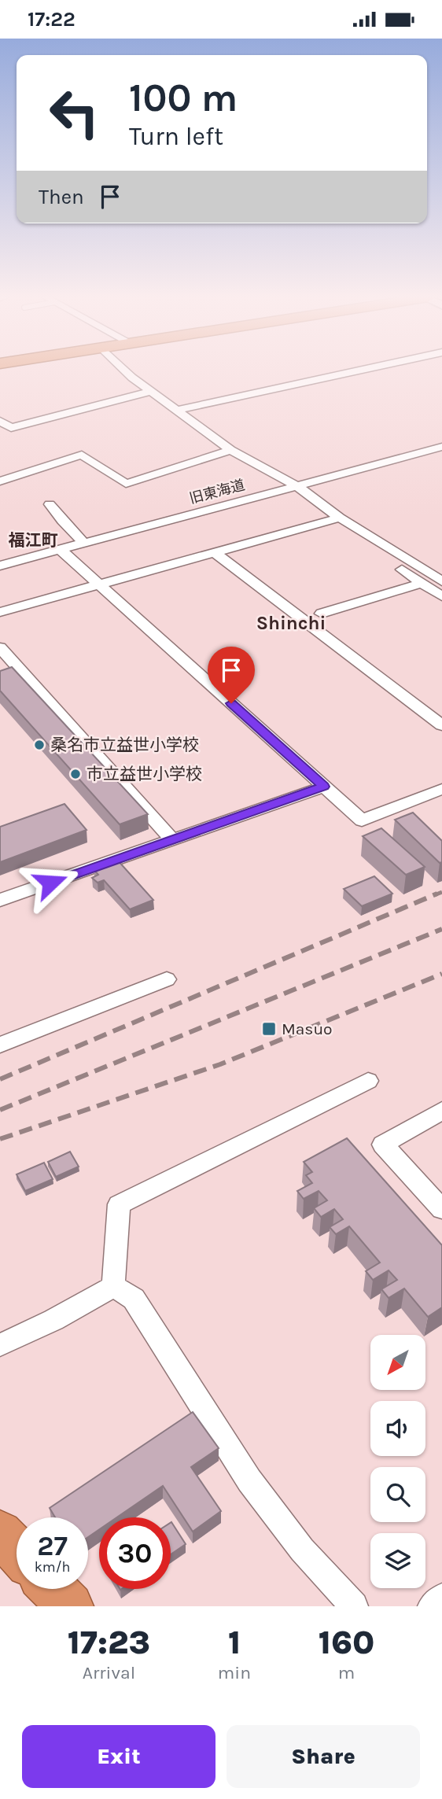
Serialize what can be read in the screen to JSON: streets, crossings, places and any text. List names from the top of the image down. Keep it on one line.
{"streets":{"street":["旧東海道"]},"districts":["福江町","Shinchi"],"places":{"other":["桑名市立益世小学校","市立益世小学校"],"transit":["Masuo"]},"north":"bottom left","page":{"status":"17:22","turn":["100 m","Turn left"],"then":"Then","speed":"27 km/h","limit":"30","eta":["17:23","Arrival","1","min","160","m"],"buttons":["Exit","Share"]}}
